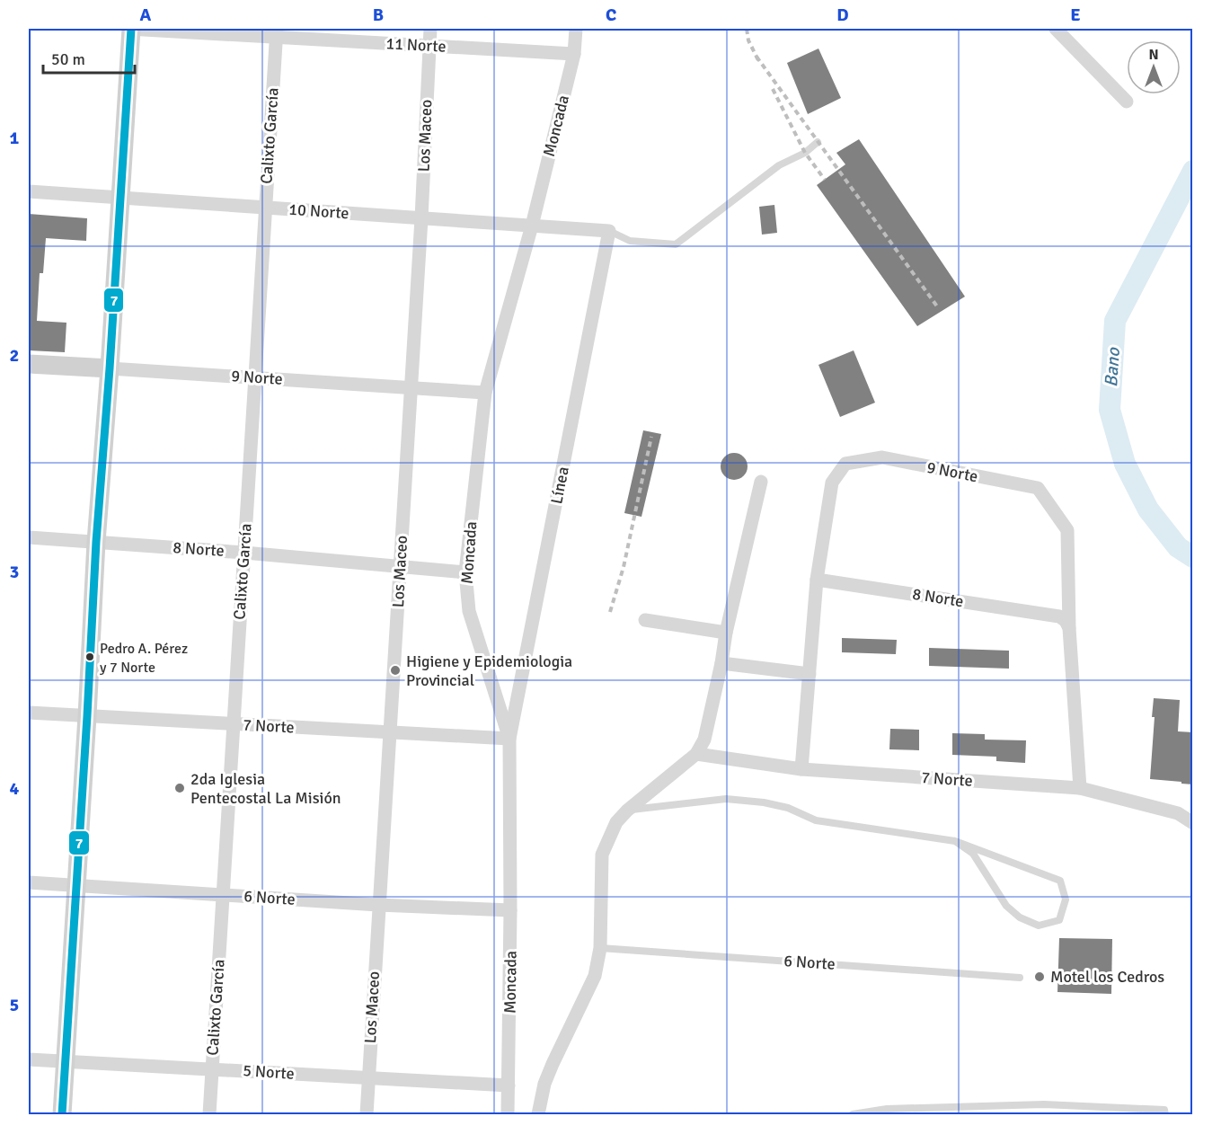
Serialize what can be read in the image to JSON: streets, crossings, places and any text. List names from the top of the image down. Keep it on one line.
{"streets":{"main road":["9 Norte"],"street":["11 Norte","Moncada","Calixto García","Los Maceo","10 Norte","Línea","8 Norte","7 Norte","6 Norte","5 Norte"]},"crossings":[["11 Norte","Moncada"],["11 Norte","Calixto García"],["11 Norte","Los Maceo"],["Moncada","10 Norte"],["Moncada","9 Norte"],["Moncada","Línea"],["Moncada","8 Norte"],["Moncada","7 Norte"],["Moncada","6 Norte"],["Moncada","5 Norte"],["Calixto García","10 Norte"],["Calixto García","9 Norte"],["Calixto García","8 Norte"],["Calixto García","7 Norte"],["Calixto García","6 Norte"],["Calixto García","5 Norte"],["Los Maceo","10 Norte"],["Los Maceo","9 Norte"],["Los Maceo","8 Norte"],["Los Maceo","7 Norte"],["Los Maceo","6 Norte"],["Los Maceo","5 Norte"],["10 Norte","Línea"],["9 Norte","8 Norte"],["9 Norte","7 Norte"],["Línea","7 Norte"]],"water":["Bano"],"places":["Pedro A. Pérez y 7 Norte","Higiene y Epidemiologia Provincial","2da Iglesia Pentecostal La Misión","Motel los Cedros"],"lines":["transit line 7"],"scale_bar":"50 m","north":"top","grid":{"columns":["A","B","C","D","E"],"rows":["1","2","3","4","5"]}}
